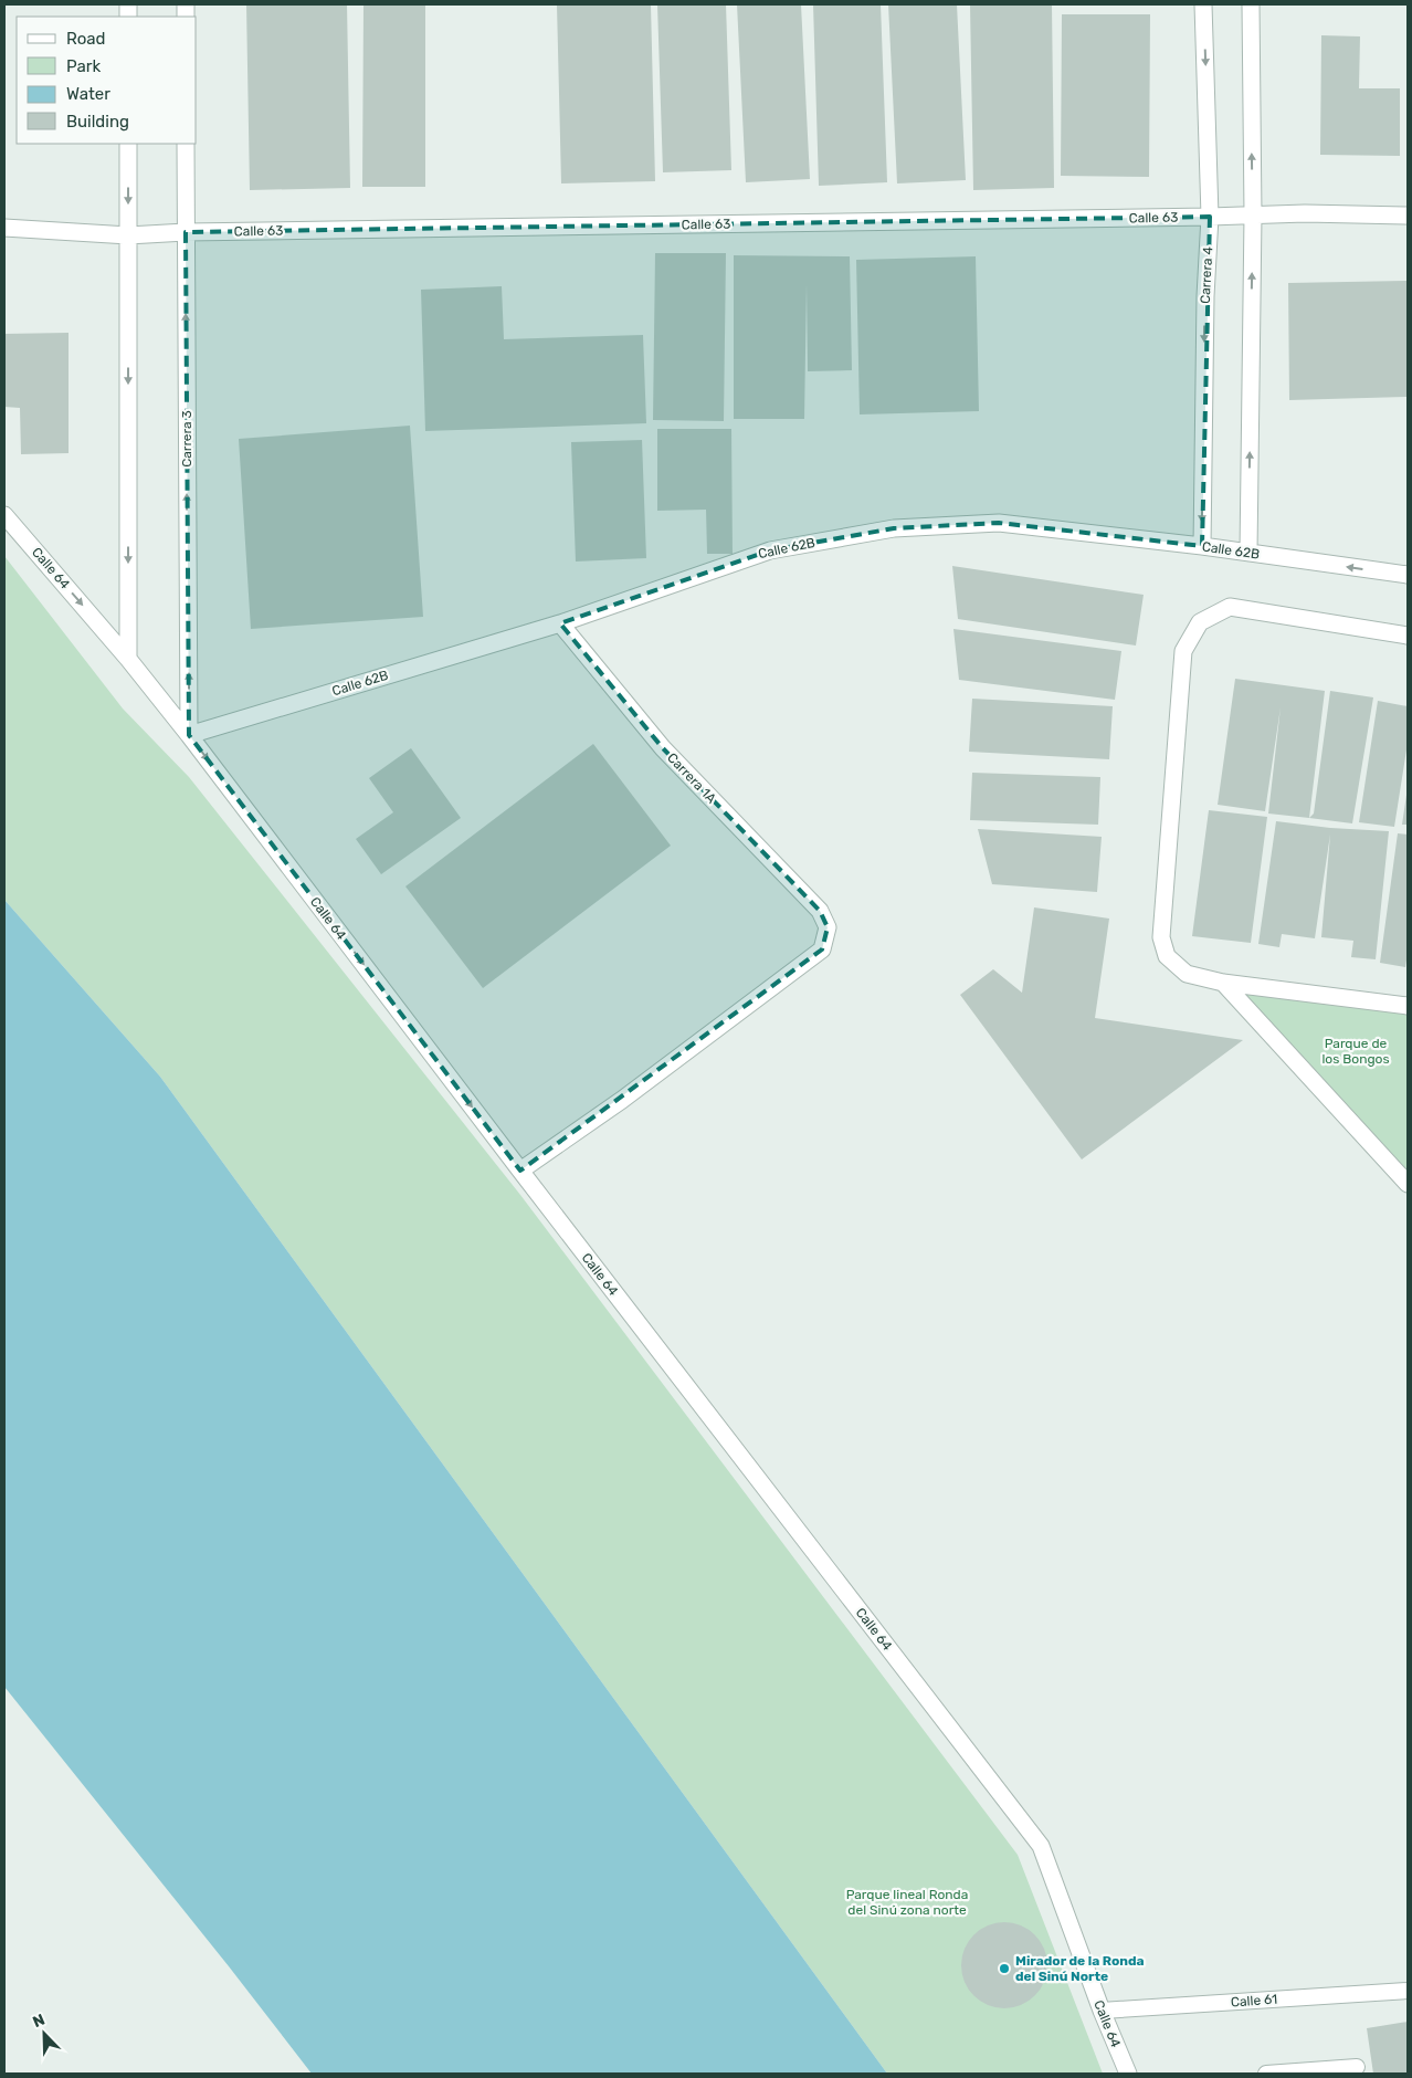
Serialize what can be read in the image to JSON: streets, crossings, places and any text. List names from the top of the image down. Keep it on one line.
{"streets":{"street":["Calle 63","Carrera 4","Carrera 3","Calle 62B","Calle 64","Carrera 1A"],"lane":["Calle 61"]},"crossings":[["Calle 63","Carrera 4"],["Calle 63","Carrera 3"],["Carrera 4","Calle 62B"],["Carrera 3","Calle 62B"],["Carrera 3","Calle 64"],["Calle 62B","Calle 64"],["Calle 62B","Carrera 1A"],["Calle 64","Carrera 1A"],["Calle 64","Calle 61"]],"one_way":["Calle 64"],"parks":["Parque de los Bongos","Parque lineal Ronda del Sinú zona norte"],"places":["Mirador de la Ronda del Sinú Norte"],"legend":["Road","Park","Water","Building"],"north":"top left"}
